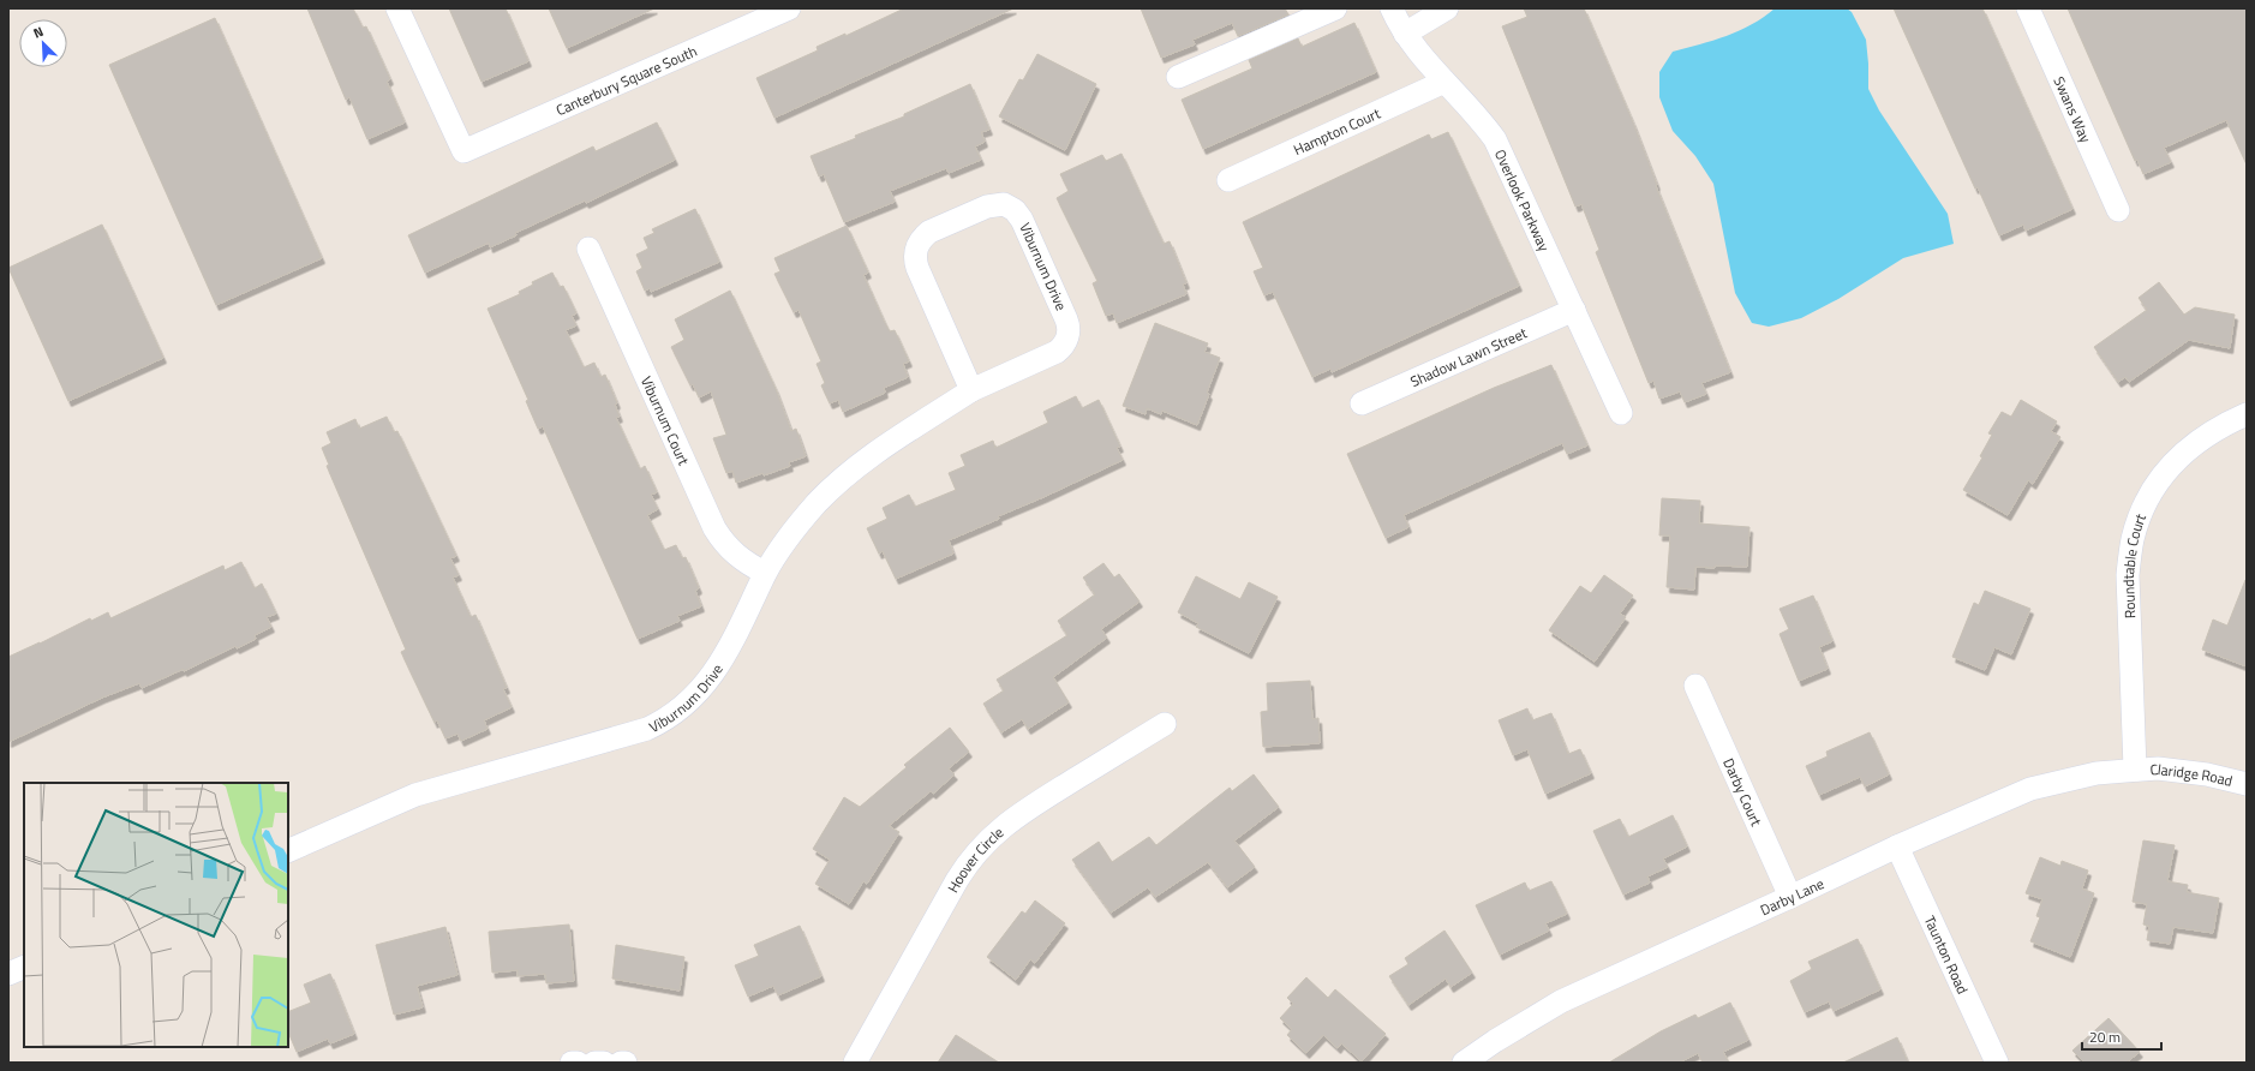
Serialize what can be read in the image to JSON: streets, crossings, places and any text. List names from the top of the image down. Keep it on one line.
{"streets":{"street":["Canterbury Square South","Swans Way","Hampton Court","Overlook Parkway","Viburnum Drive","Shadow Lawn Street","Viburnum Court","Roundtable Court","Claridge Road","Darby Court","Hoover Circle","Darby Lane","Taunton Road"]},"crossings":[["Hampton Court","Overlook Parkway"],["Overlook Parkway","Shadow Lawn Street"],["Viburnum Drive","Viburnum Court"],["Roundtable Court","Claridge Road"],["Roundtable Court","Darby Lane"],["Claridge Road","Darby Lane"],["Darby Court","Darby Lane"],["Darby Lane","Taunton Road"]],"scale_bar":"20 m","north":"top left"}
